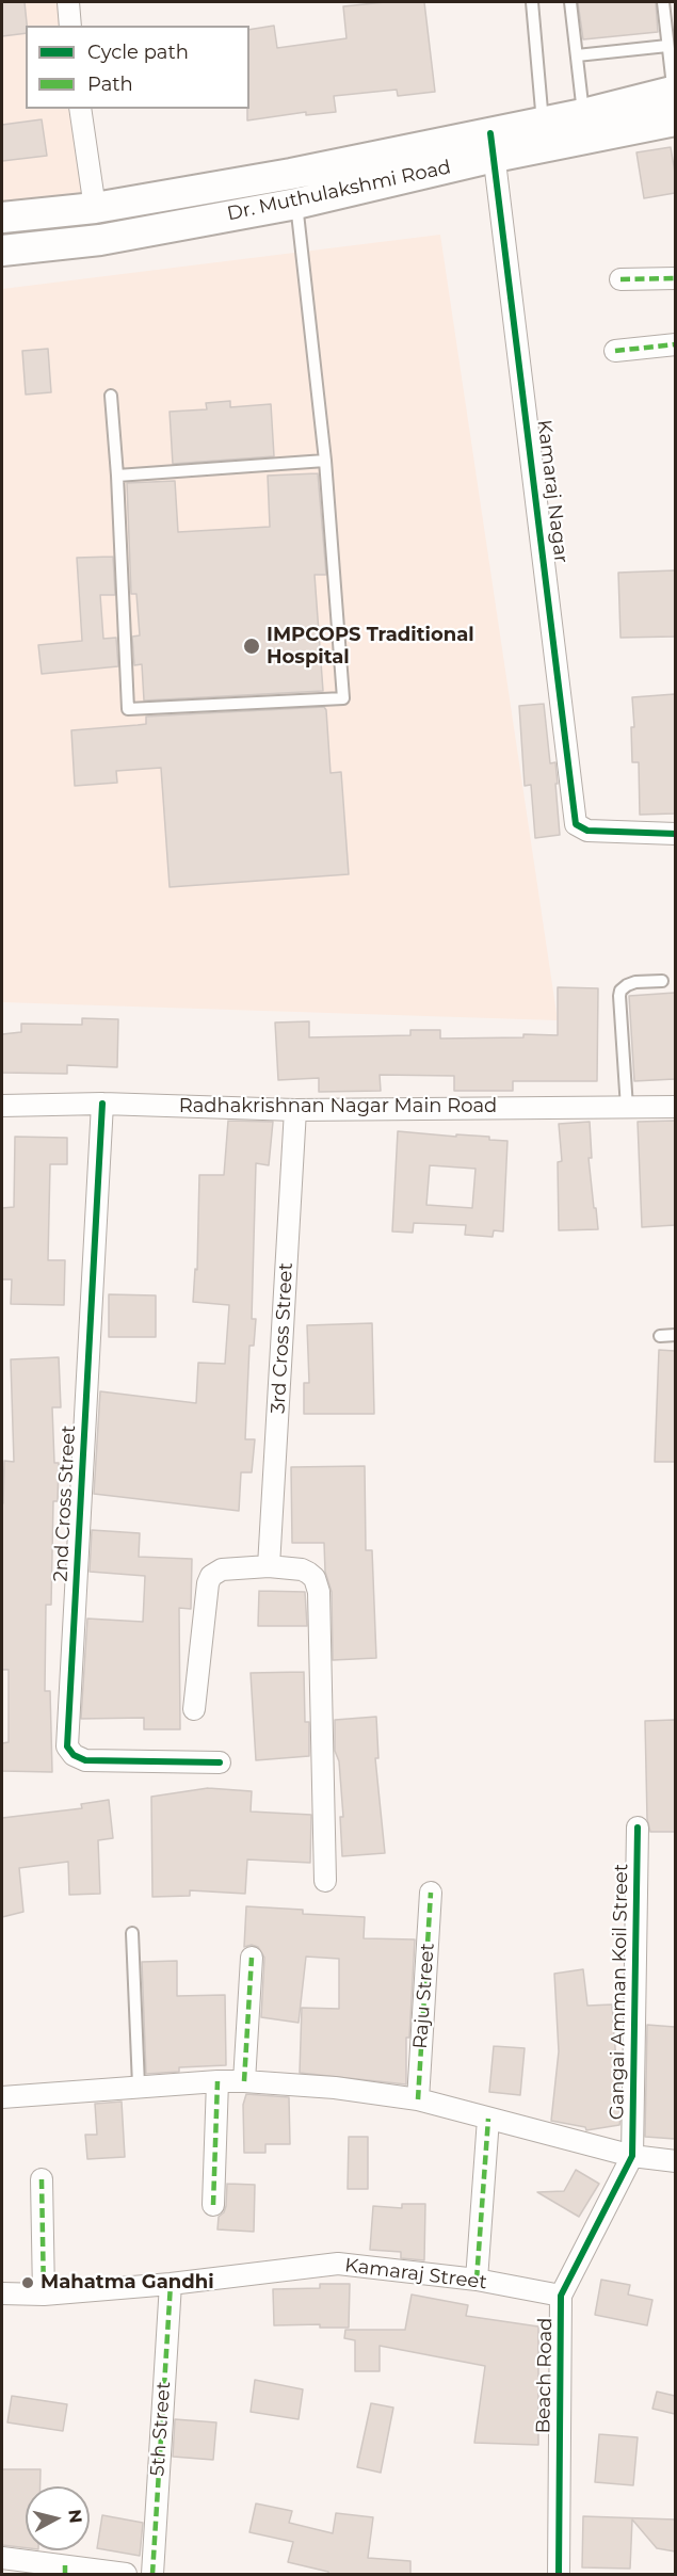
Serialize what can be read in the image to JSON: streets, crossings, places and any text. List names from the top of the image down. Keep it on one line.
{"streets":{"main road":["Dr. Muthulakshmi Road"],"street":["Kamaraj Nagar","Radhakrishnan Nagar Main Road","3rd Cross Street","2nd Cross Street","Gangai Amman Koil Street","Raju Street","Kamaraj Street","Beach Road","5th Street"]},"crossings":[["Dr. Muthulakshmi Road","Kamaraj Nagar"],["Radhakrishnan Nagar Main Road","3rd Cross Street"],["Radhakrishnan Nagar Main Road","2nd Cross Street"],["Gangai Amman Koil Street","Raju Street"],["Gangai Amman Koil Street","Beach Road"],["Kamaraj Street","Beach Road"],["Kamaraj Street","5th Street"]],"places":["IMPCOPS Traditional Hospital","Mahatma Gandhi"],"legend":["Cycle path","Path"],"north":"right"}
